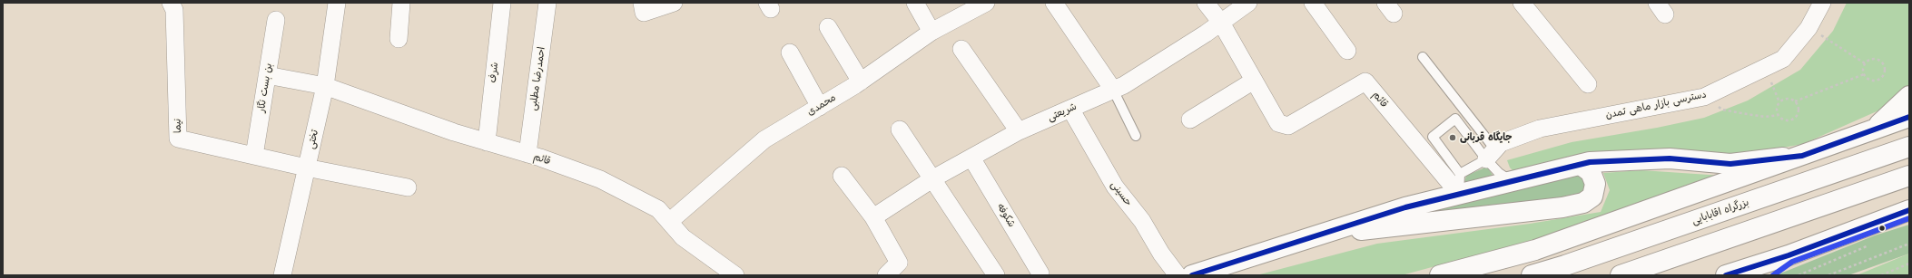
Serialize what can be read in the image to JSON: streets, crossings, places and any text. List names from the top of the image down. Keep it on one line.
{"streets":{"main road":["بزرگراه اقابابایی"],"street":["شرف","احمدرضا مطلبی","بن بست نگار","قائم","محمدی","دسترسی بازار ماهی تمدن","شریعتی","نیما","تختی","حسینی","شکوفه"]},"crossings":[["شرف","قائم"],["احمدرضا مطلبی","قائم"],["بن بست نگار","قائم"],["بن بست نگار","نیما"],["قائم","محمدی"],["قائم","تختی"],["شریعتی","حسینی"],["شریعتی","شکوفه"],["نیما","تختی"]],"places":["جایگاه قربانی"]}
